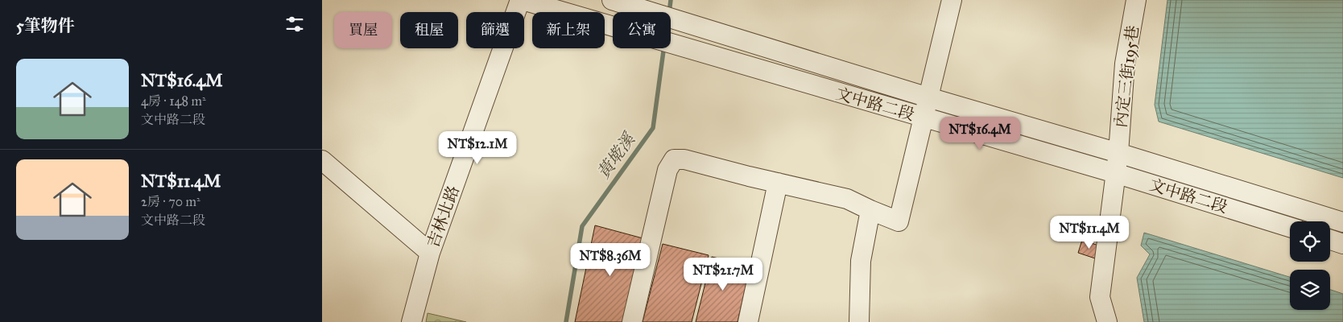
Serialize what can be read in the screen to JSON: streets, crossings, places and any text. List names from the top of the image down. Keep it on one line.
{"streets":{"street":["內定三街195巷","文中路二段","吉林北路"]},"crossings":[["內定三街195巷","文中路二段"],["文中路二段","吉林北路"]],"water":["黃墘溪"],"page":{"heading":"5筆物件","chip":["買屋","租屋","篩選","新上架","公寓"],"list":[{"name":"NT$16.4M","note":"4房 · 148 m² · 文中路二段"},{"name":"NT$11.4M","note":"2房 · 70 m² · 文中路二段"}],"price":["NT$16.4M","NT$12.1M","NT$11.4M","NT$8.36M","NT$21.7M"]}}
